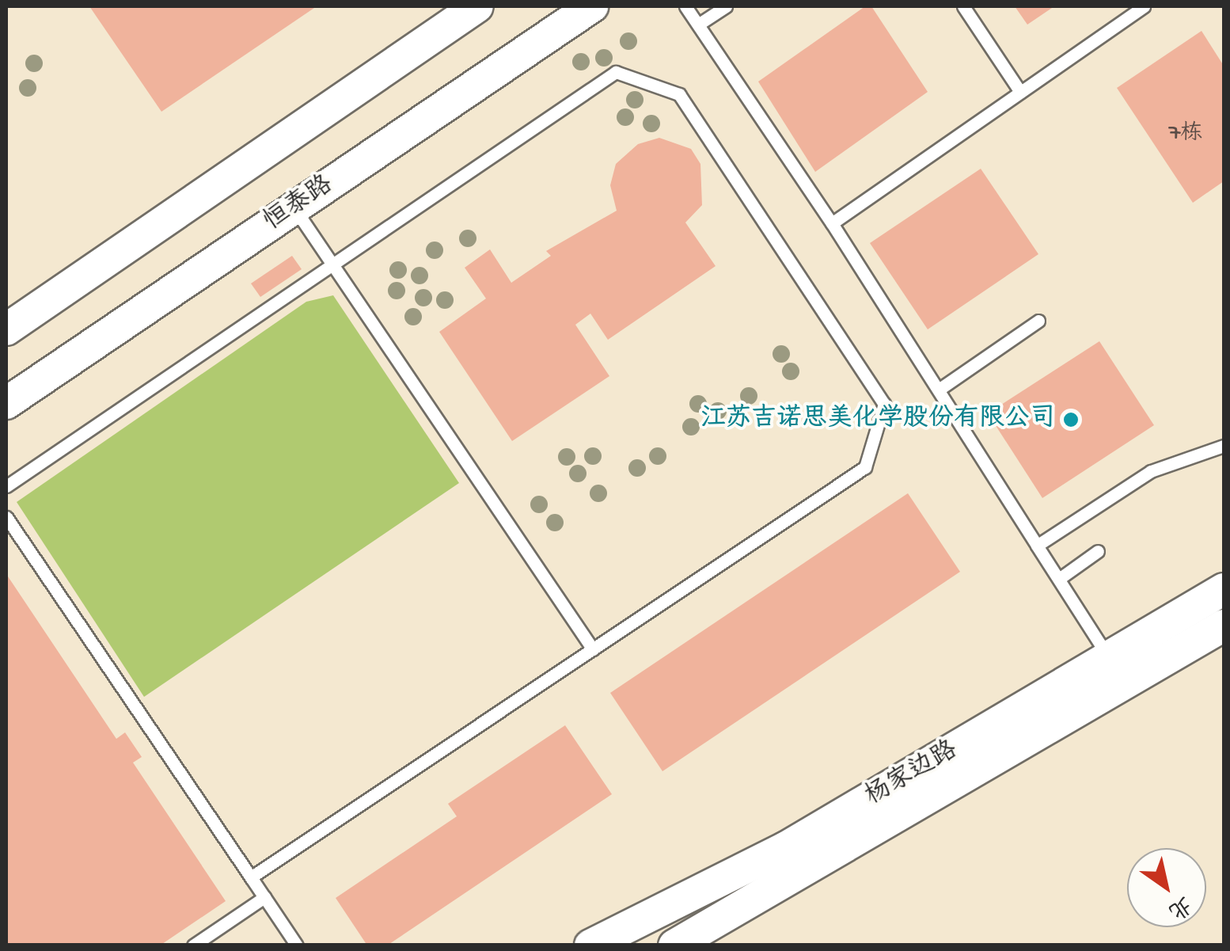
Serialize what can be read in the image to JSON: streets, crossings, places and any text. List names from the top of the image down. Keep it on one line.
{"streets":{"street":["恒泰路","杨家边路"]},"places":["江苏吉诺思美化学股份有限公司"],"house_numbers":["7栋"],"north":"bottom right"}
